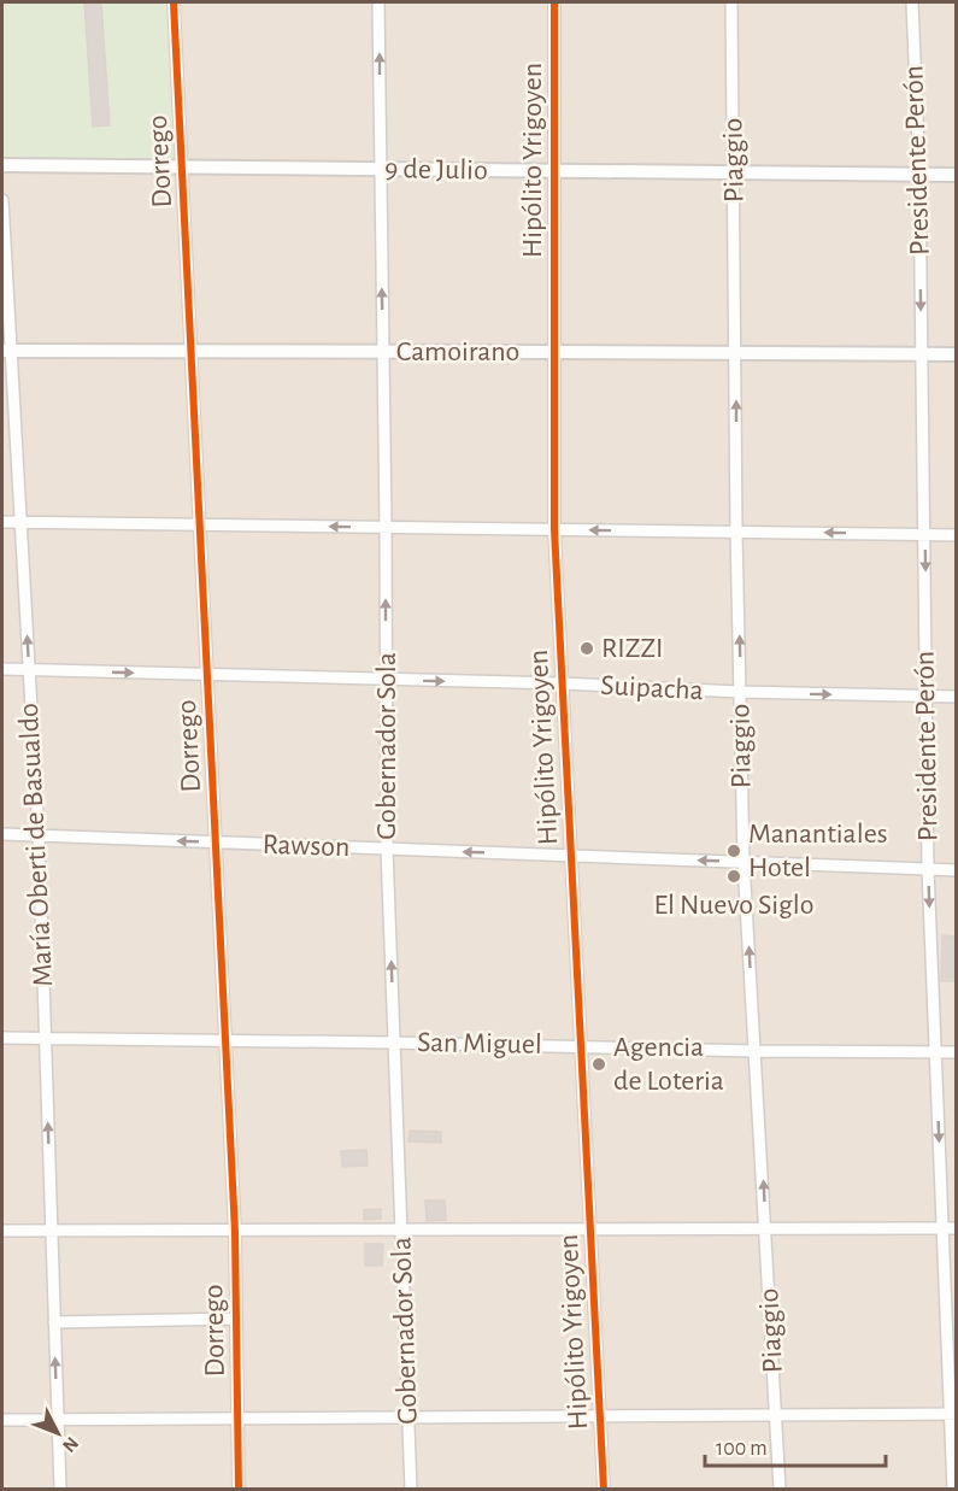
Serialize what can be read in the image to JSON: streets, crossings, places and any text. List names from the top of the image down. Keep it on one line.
{"streets":{"street":["Hipólito Yrigoyen","Piaggio","Presidente Perón","Dorrego","9 de Julio","Camoirano","Suipacha","Gobernador Sola","María Oberti de Basualdo","Rawson","San Miguel"]},"crossings":[["Hipólito Yrigoyen","9 de Julio"],["Hipólito Yrigoyen","Camoirano"],["Hipólito Yrigoyen","Suipacha"],["Hipólito Yrigoyen","Rawson"],["Hipólito Yrigoyen","San Miguel"],["Piaggio","9 de Julio"],["Piaggio","Camoirano"],["Piaggio","Suipacha"],["Piaggio","Rawson"],["Piaggio","San Miguel"],["Presidente Perón","9 de Julio"],["Presidente Perón","Camoirano"],["Presidente Perón","Suipacha"],["Presidente Perón","Rawson"],["Presidente Perón","San Miguel"],["Dorrego","9 de Julio"],["Dorrego","Camoirano"],["Dorrego","Suipacha"],["Dorrego","Rawson"],["Dorrego","San Miguel"],["9 de Julio","Gobernador Sola"],["Camoirano","Gobernador Sola"],["Camoirano","María Oberti de Basualdo"],["Suipacha","Gobernador Sola"],["Suipacha","María Oberti de Basualdo"],["Gobernador Sola","Rawson"],["Gobernador Sola","San Miguel"],["María Oberti de Basualdo","Rawson"],["María Oberti de Basualdo","San Miguel"]],"one_way":["Piaggio","Presidente Perón","Suipacha","Gobernador Sola","Rawson"],"places":["RIZZI","Manantiales Hotel","El Nuevo Siglo","Agencia de Loteria"],"scale_bar":"100 m","north":"bottom right"}
